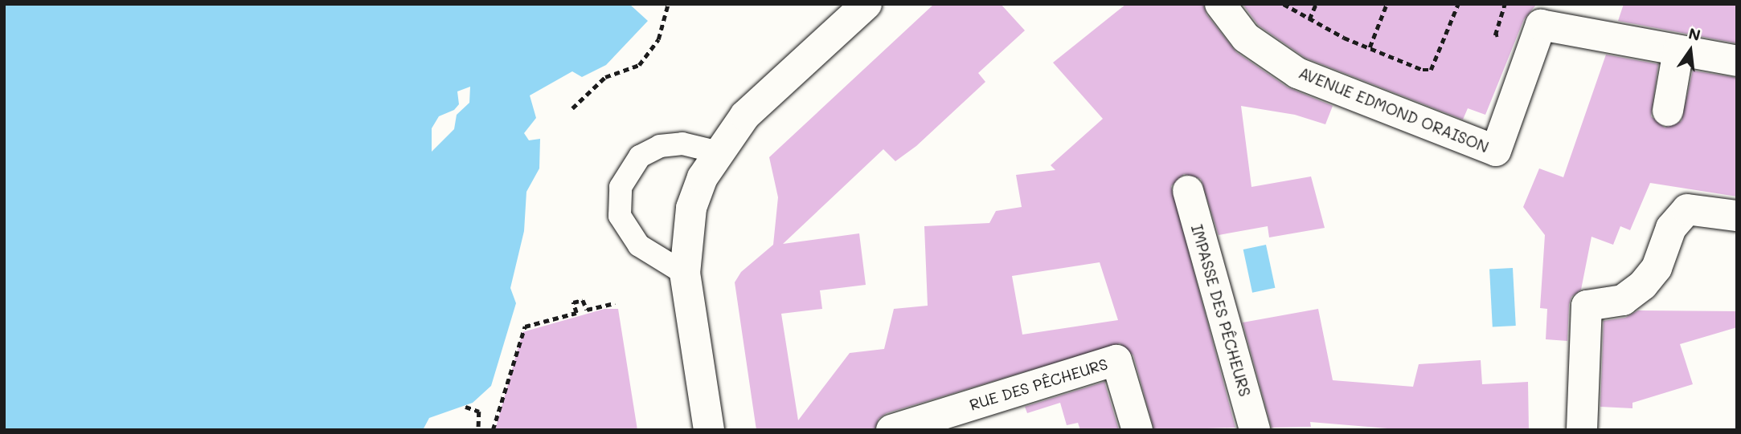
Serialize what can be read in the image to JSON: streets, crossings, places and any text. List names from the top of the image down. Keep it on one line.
{"streets":{"street":["AVENUE EDMOND ORAISON","IMPASSE DES PÊCHEURS","RUE DES PÊCHEURS"]},"north":"top"}
